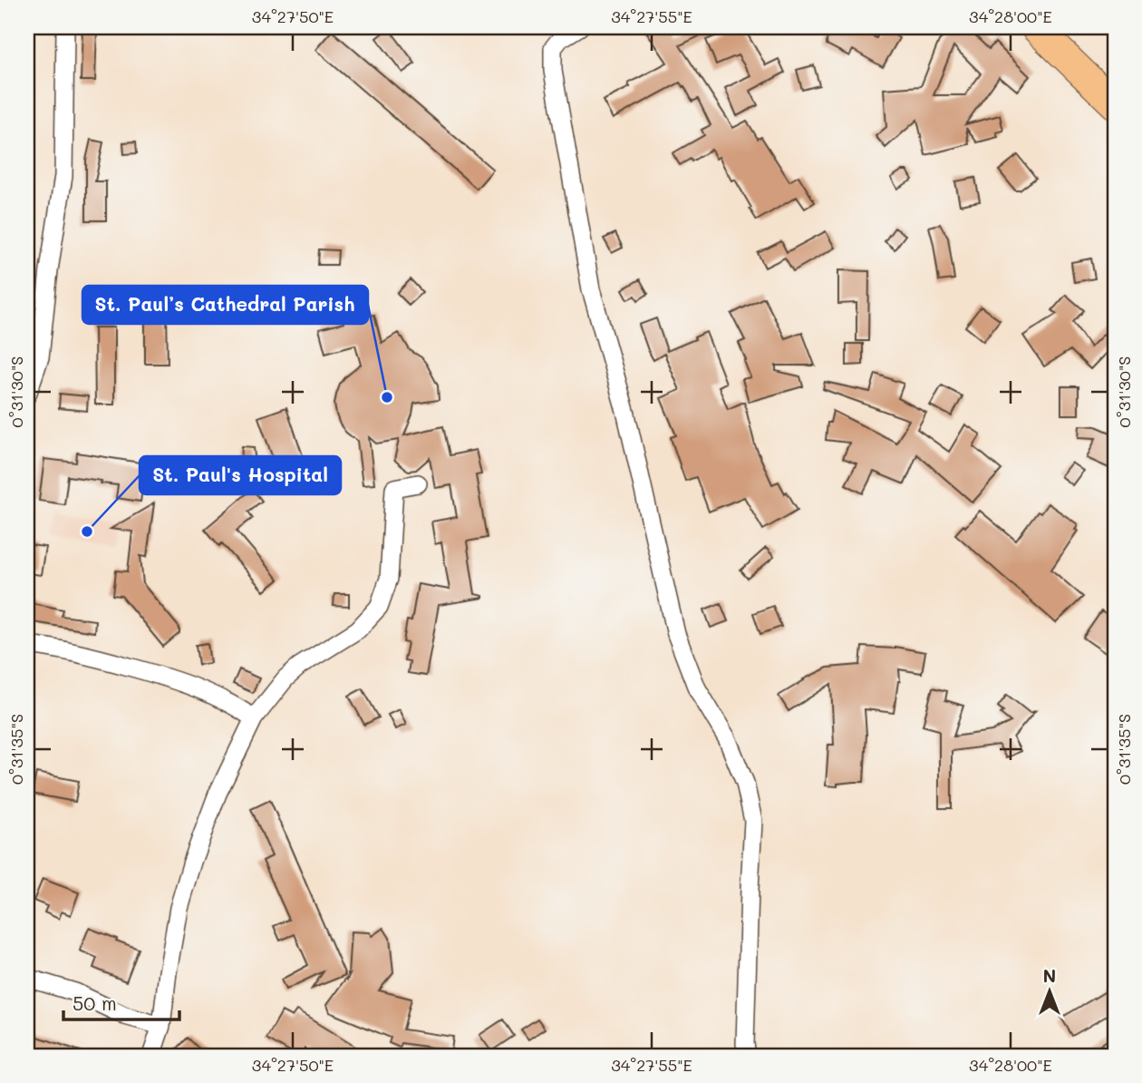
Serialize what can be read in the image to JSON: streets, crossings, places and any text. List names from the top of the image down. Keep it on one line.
{"places":["St. Paul’s Cathedral Parish","St. Paul's Hospital"],"scale_bar":"50 m","north":"top","coordinates":["34°27'50\"E","34°27'55\"E","34°28'00\"E","0°31'30\"S","0°31'35\"S"]}
